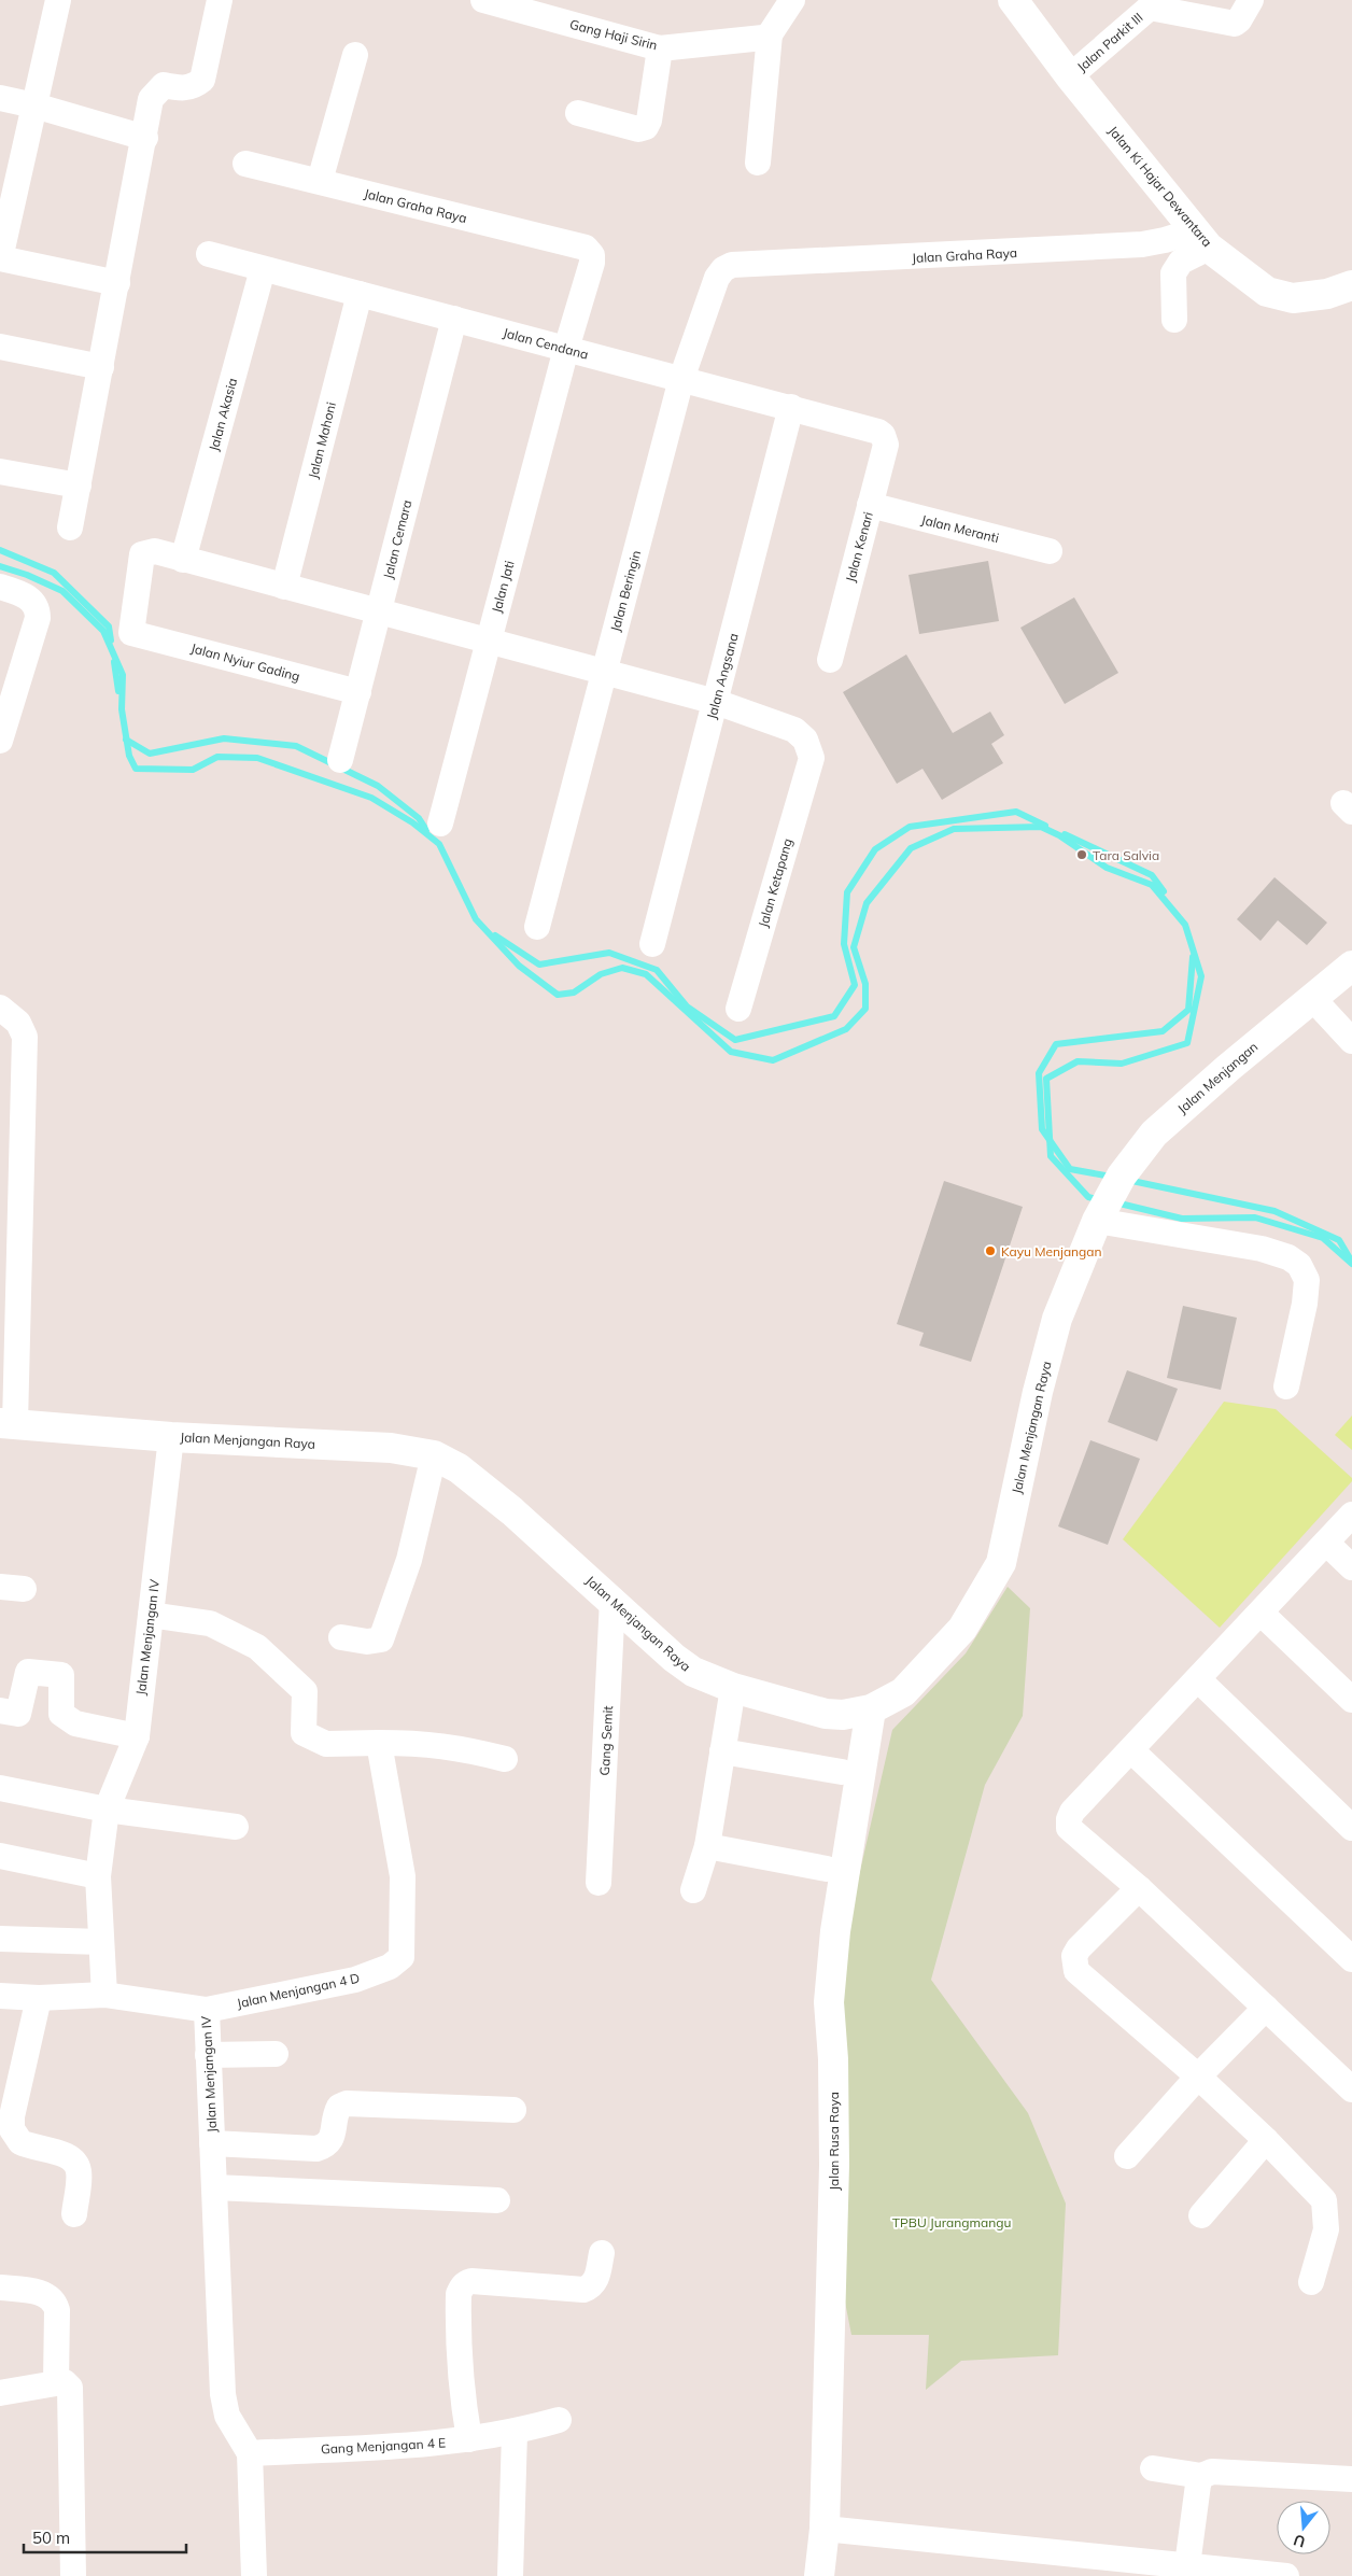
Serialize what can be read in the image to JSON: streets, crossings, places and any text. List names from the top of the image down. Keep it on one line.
{"streets":{"main road":["Jalan Ki Hajar Dewantara","Jalan Menjangan","Jalan Menjangan Raya","Jalan Rusa Raya"],"street":["Gang Haji Sirin","Jalan Parkit III","Jalan Graha Raya","Jalan Cendana","Jalan Akasia","Jalan Mahoni","Jalan Meranti","Jalan Cemara","Jalan Kenari","Jalan Jati","Jalan Beringin","Jalan Nyiur Gading","Jalan Angsana","Jalan Ketapang","Jalan Menjangan IV","Gang Semit","Jalan Menjangan 4 D","Gang Menjangan 4 E"]},"crossings":[["Jalan Parkit III","Jalan Ki Hajar Dewantara"],["Jalan Ki Hajar Dewantara","Jalan Graha Raya"],["Jalan Graha Raya","Jalan Jati"],["Jalan Graha Raya","Jalan Beringin"],["Jalan Cendana","Jalan Akasia"],["Jalan Cendana","Jalan Mahoni"],["Jalan Cendana","Jalan Cemara"],["Jalan Cendana","Jalan Kenari"],["Jalan Cendana","Jalan Jati"],["Jalan Cendana","Jalan Beringin"],["Jalan Cendana","Jalan Angsana"],["Jalan Akasia","Jalan Nyiur Gading"],["Jalan Meranti","Jalan Kenari"],["Jalan Cemara","Jalan Nyiur Gading"],["Jalan Angsana","Jalan Ketapang"],["Jalan Menjangan","Jalan Menjangan Raya"],["Jalan Menjangan Raya","Jalan Menjangan IV"],["Jalan Menjangan Raya","Gang Semit"],["Jalan Menjangan Raya","Jalan Rusa Raya"],["Jalan Menjangan IV","Jalan Menjangan 4 D"],["Jalan Menjangan IV","Gang Menjangan 4 E"]],"parks":["TPBU Jurangmangu"],"places":["Tara Salvia","Kayu Menjangan"],"scale_bar":"50 m","north":"bottom"}
